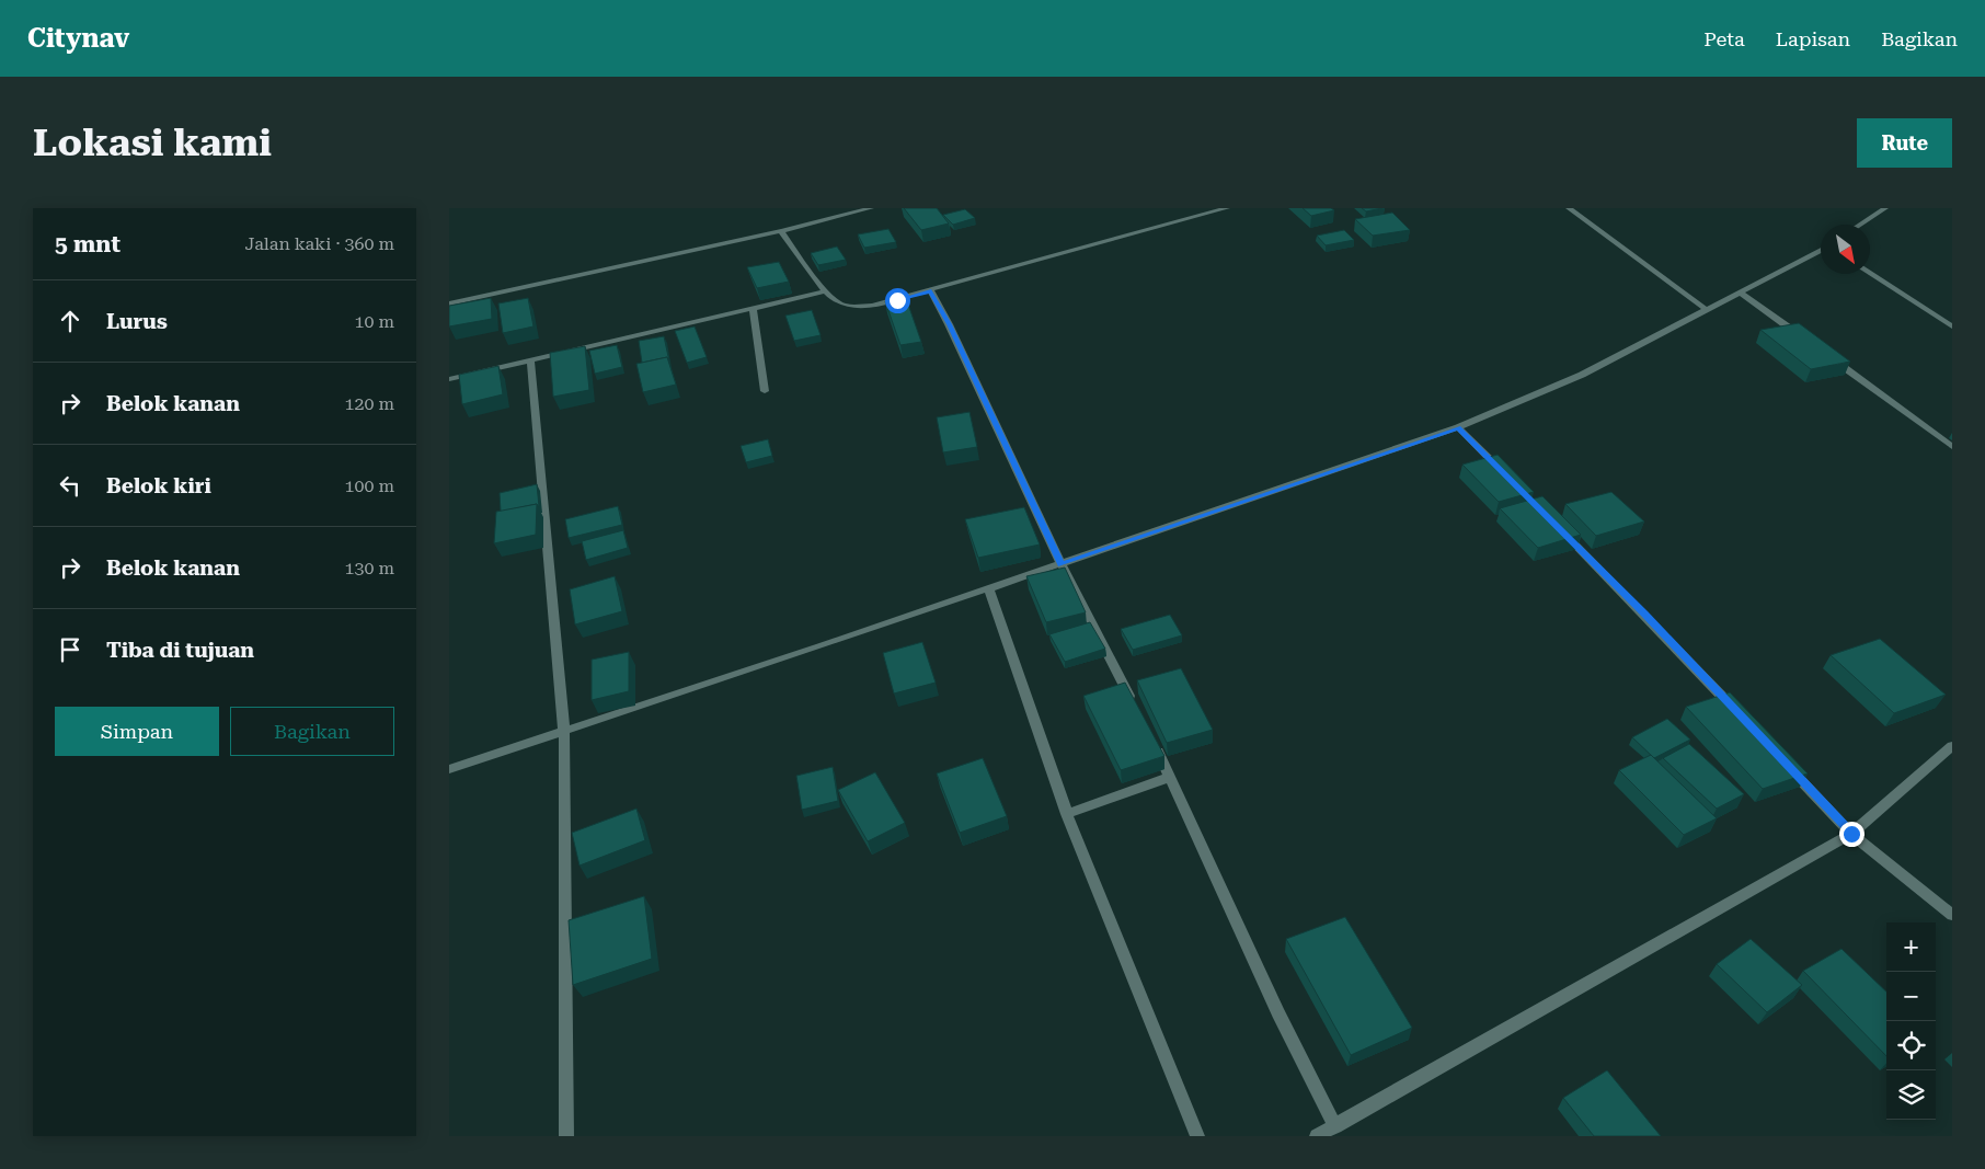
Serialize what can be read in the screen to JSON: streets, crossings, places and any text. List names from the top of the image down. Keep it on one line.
{"north":"bottom right","page":{"header":"Citynav","nav":["Peta","Lapisan","Bagikan"],"buttons":["Rute",["Simpan","Bagikan"]],"title":"Lokasi kami","heading":["5 mnt","Jalan kaki · 360 m"],"list":[["Lurus","10 m"],["Belok kanan","120 m"],["Belok kiri","100 m"],["Belok kanan","130 m"],"Tiba di tujuan"],"map_buttons":["+","−"]}}
